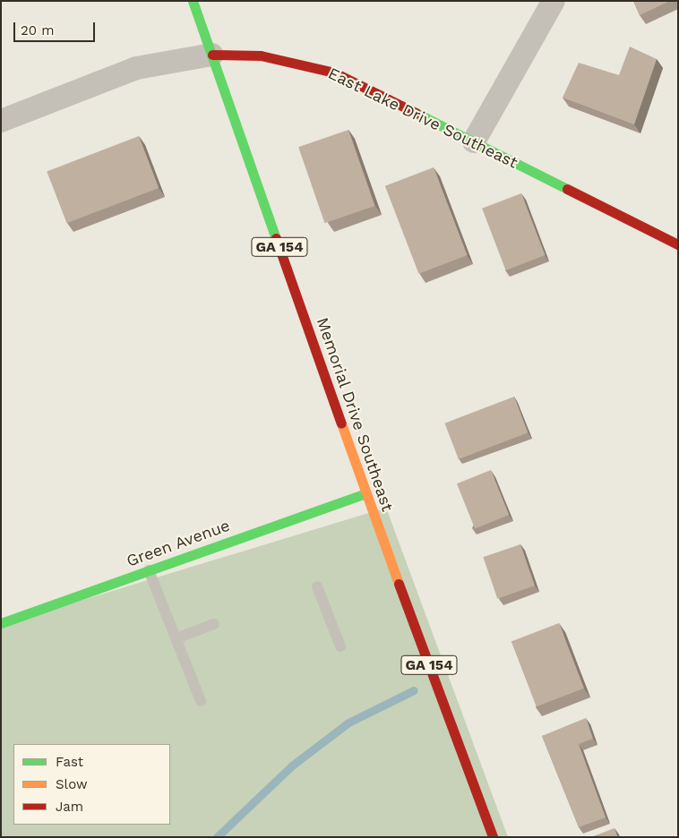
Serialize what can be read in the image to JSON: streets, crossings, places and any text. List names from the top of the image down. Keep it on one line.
{"streets":{"street":["East Lake Drive Southeast","GA 154","Memorial Drive Southeast","Green Avenue"]},"crossings":[["East Lake Drive Southeast","Memorial Drive Southeast"],["Memorial Drive Southeast","Green Avenue"]],"legend":["Fast","Slow","Jam"],"scale_bar":"20 m"}
